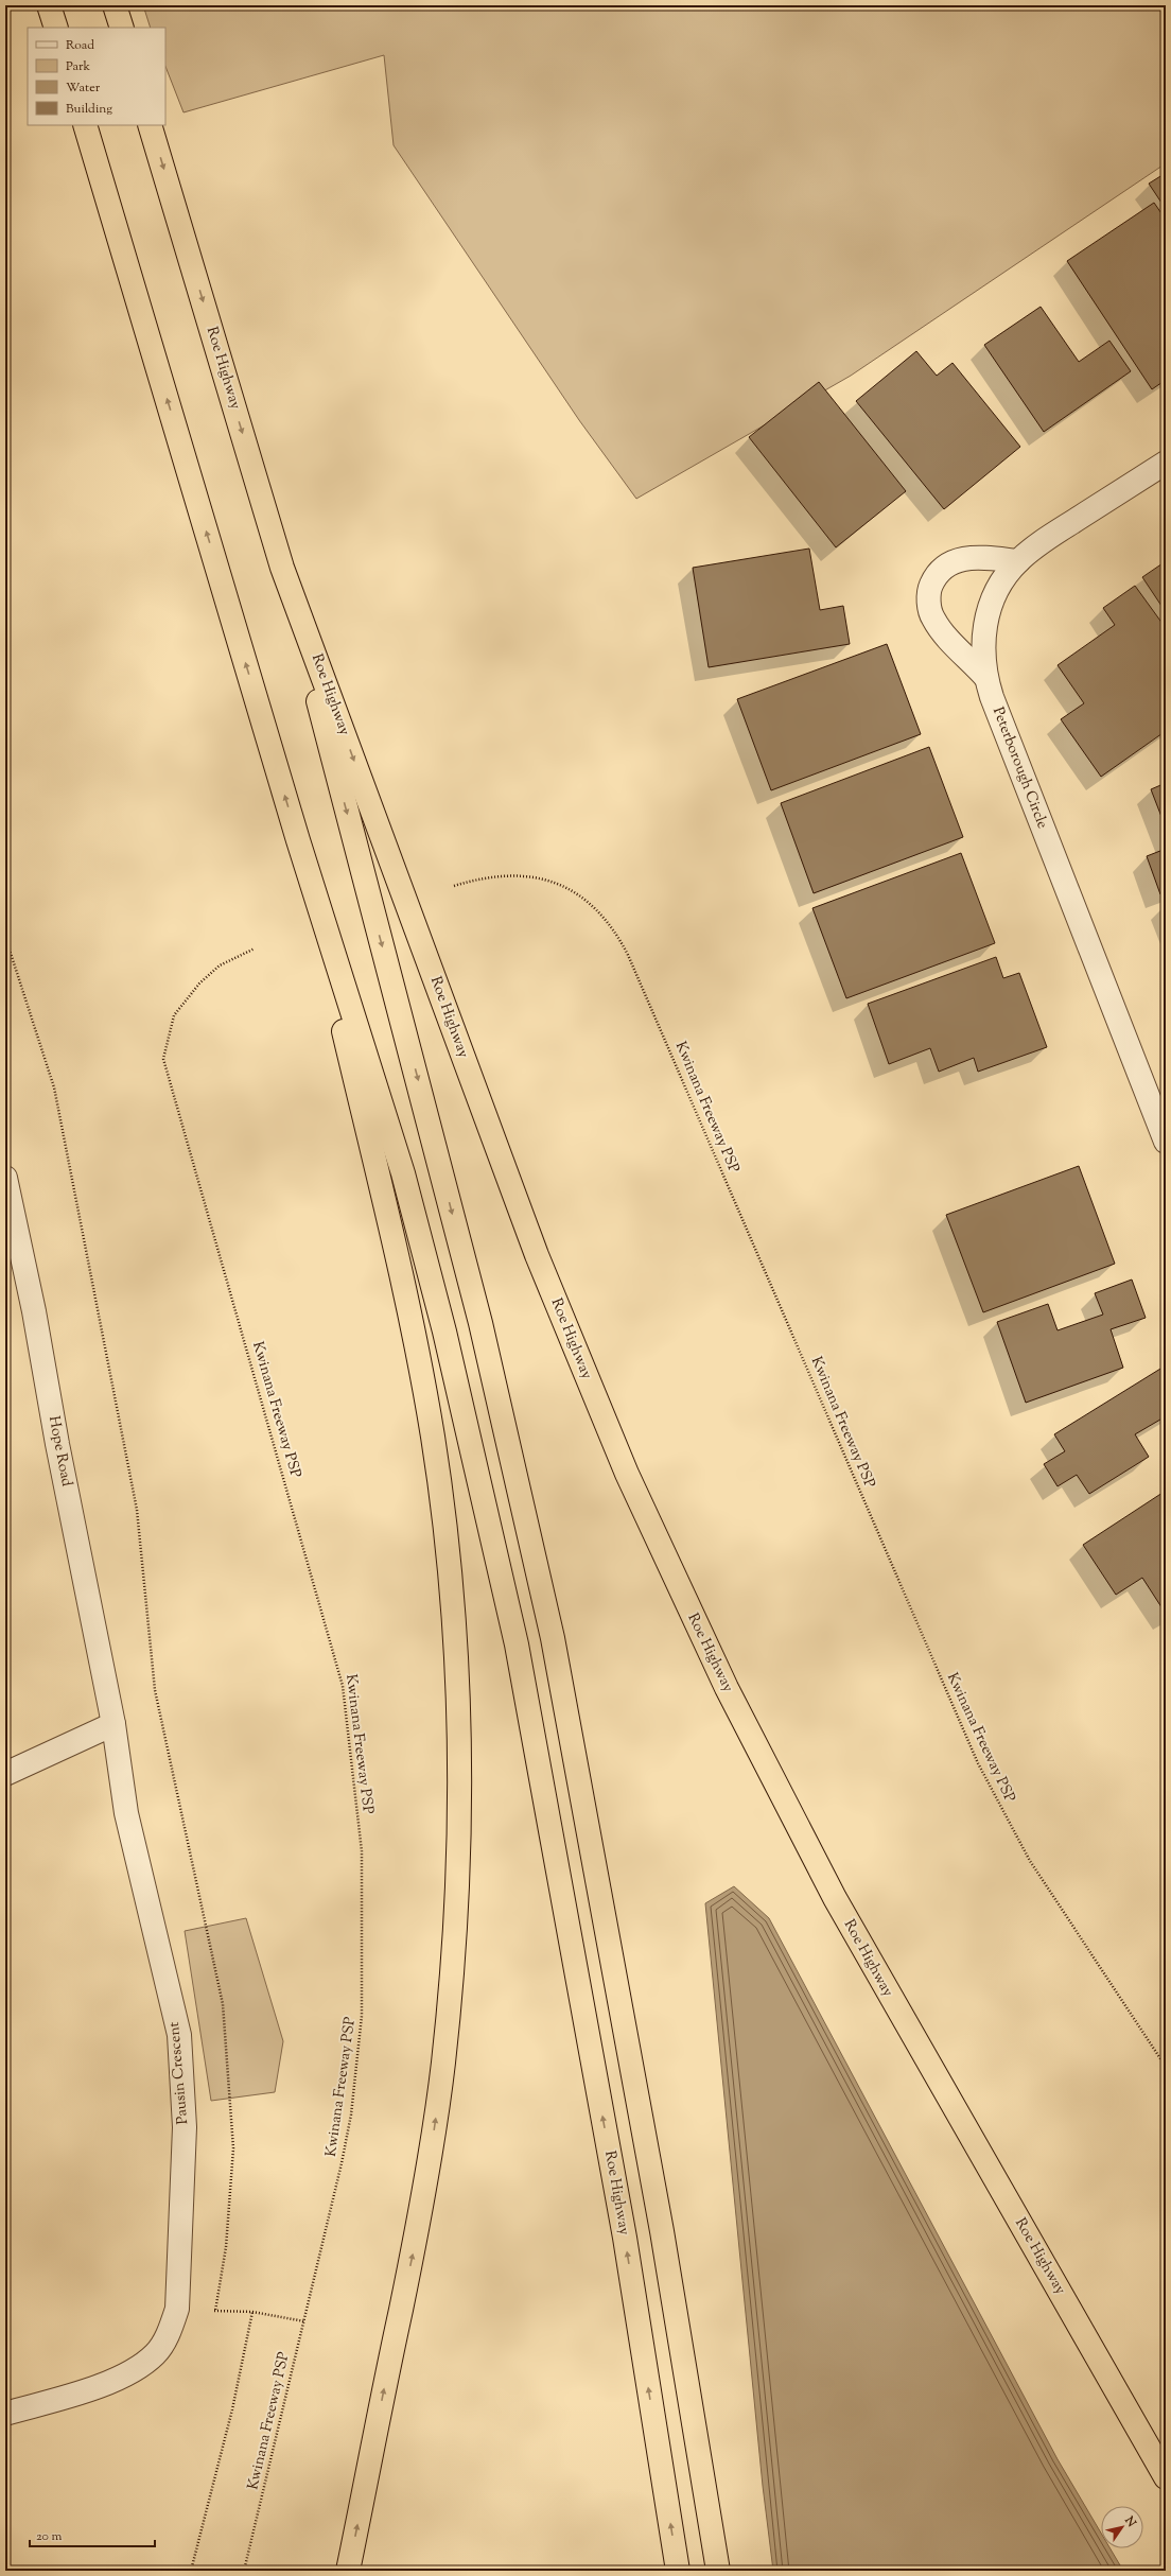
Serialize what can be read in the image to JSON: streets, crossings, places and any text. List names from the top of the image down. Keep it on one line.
{"streets":{"highway":["Roe Highway"],"street":["Peterborough Circle","Hope Road","Pausin Crescent"],"path":["Kwinana Freeway PSP"]},"crossings":[["Hope Road","Pausin Crescent"]],"legend":["Road","Park","Water","Building"],"scale_bar":"20 m","north":"top right"}
